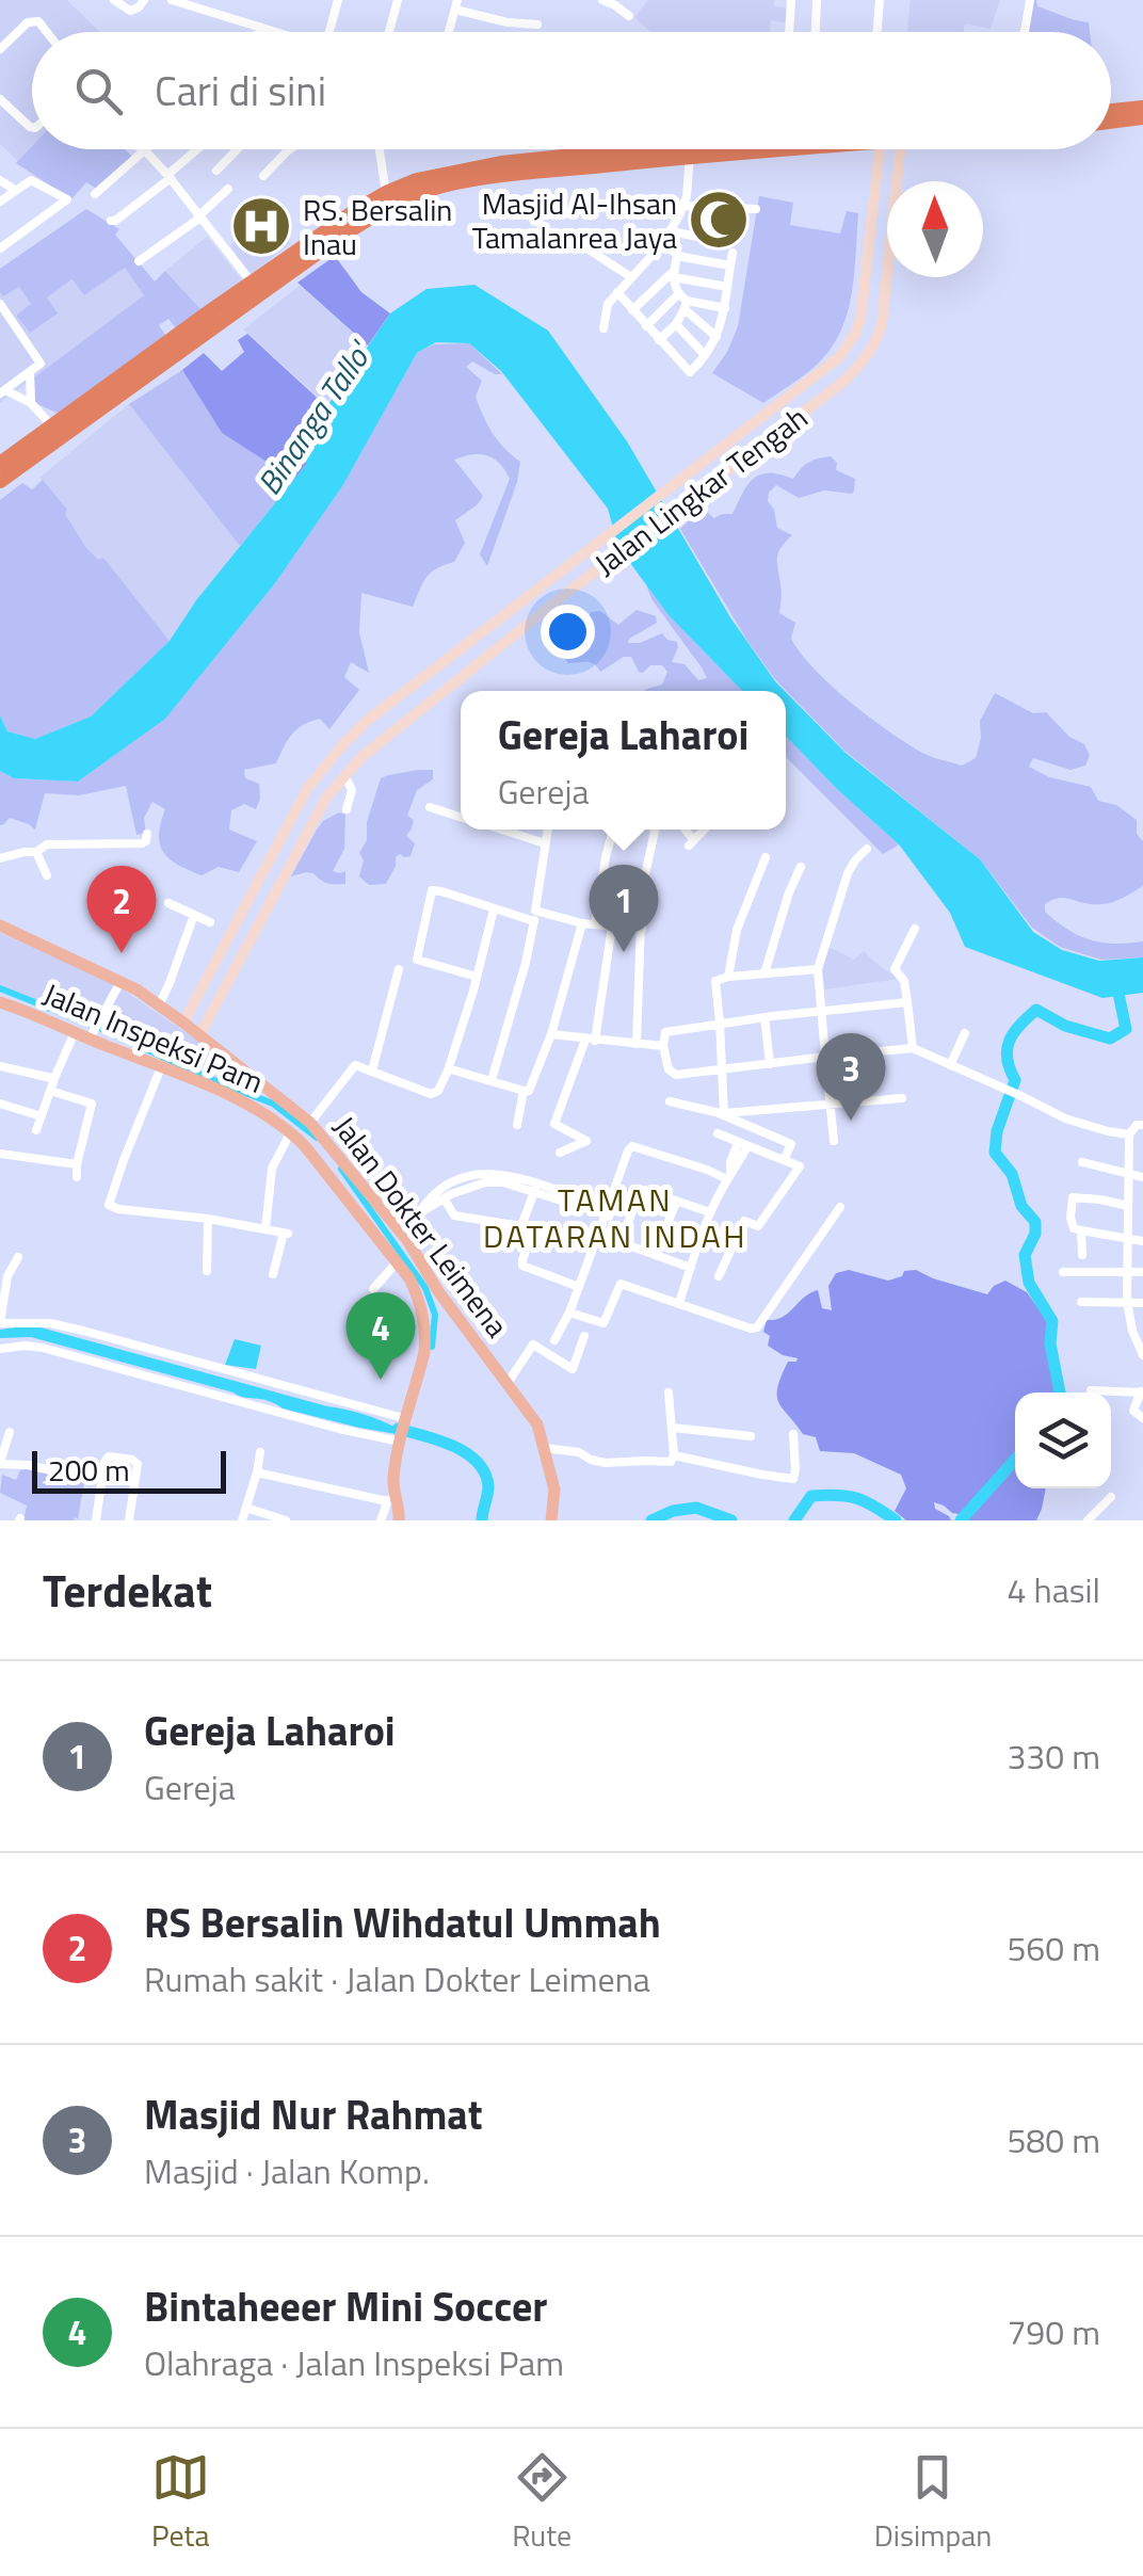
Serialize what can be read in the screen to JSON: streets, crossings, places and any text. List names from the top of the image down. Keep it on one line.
{"streets":{"main road":["Jalan Lingkar Tengah","Jalan Inspeksi Pam","Jalan Dokter Leimena"]},"crossings":[["Jalan Lingkar Tengah","Jalan Dokter Leimena"]],"districts":["TAMAN DATARAN INDAH"],"water":["Binanga Tallo'"],"places":{"mosque":["Masjid Al-Ihsan Tamalanrea Jaya"],"hospital":["RS. Bersalin Inau"]},"scale_bar":"200 m","north":"top","page":{"search":"Cari di sini","popup":["Gereja Laharoi","Gereja"],"pins":["1","2","3","4"],"scale":"200 m","heading":["Terdekat","4 hasil"],"list":[{"mark":"1","name":"Gereja Laharoi","note":"Gereja","value":"330 m"},{"mark":"2","name":"RS Bersalin Wihdatul Ummah","note":"Rumah sakit · Jalan Dokter Leimena","value":"560 m"},{"mark":"3","name":"Masjid Nur Rahmat","note":"Masjid · Jalan Komp.","value":"580 m"},{"mark":"4","name":"Bintaheeer Mini Soccer","note":"Olahraga · Jalan Inspeksi Pam","value":"790 m"}],"nav":["Peta","Rute","Disimpan"]}}
